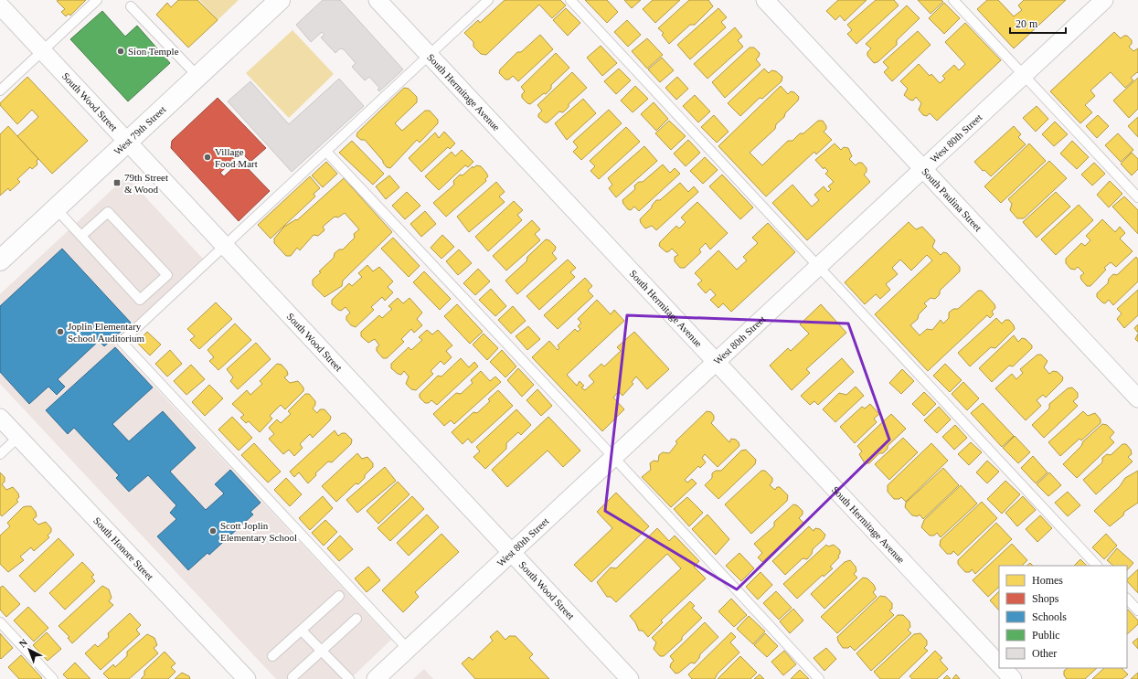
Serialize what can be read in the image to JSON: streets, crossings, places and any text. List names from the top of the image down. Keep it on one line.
{"streets":{"main road":["West 79th Street"],"street":["South Hermitage Avenue","South Wood Street","West 80th Street","South Paulina Street","South Honore Street"]},"crossings":[["South Hermitage Avenue","West 80th Street"],["South Wood Street","West 79th Street"],["South Wood Street","West 80th Street"],["West 80th Street","South Paulina Street"]],"places":{"other":["Sion Temple","Village Food Mart","Joplin Elementary School Auditorium","Scott Joplin Elementary School"],"transit":["79th Street & Wood"]},"legend":["Homes","Shops","Schools","Public","Other"],"scale_bar":"20 m","north":"top left"}
